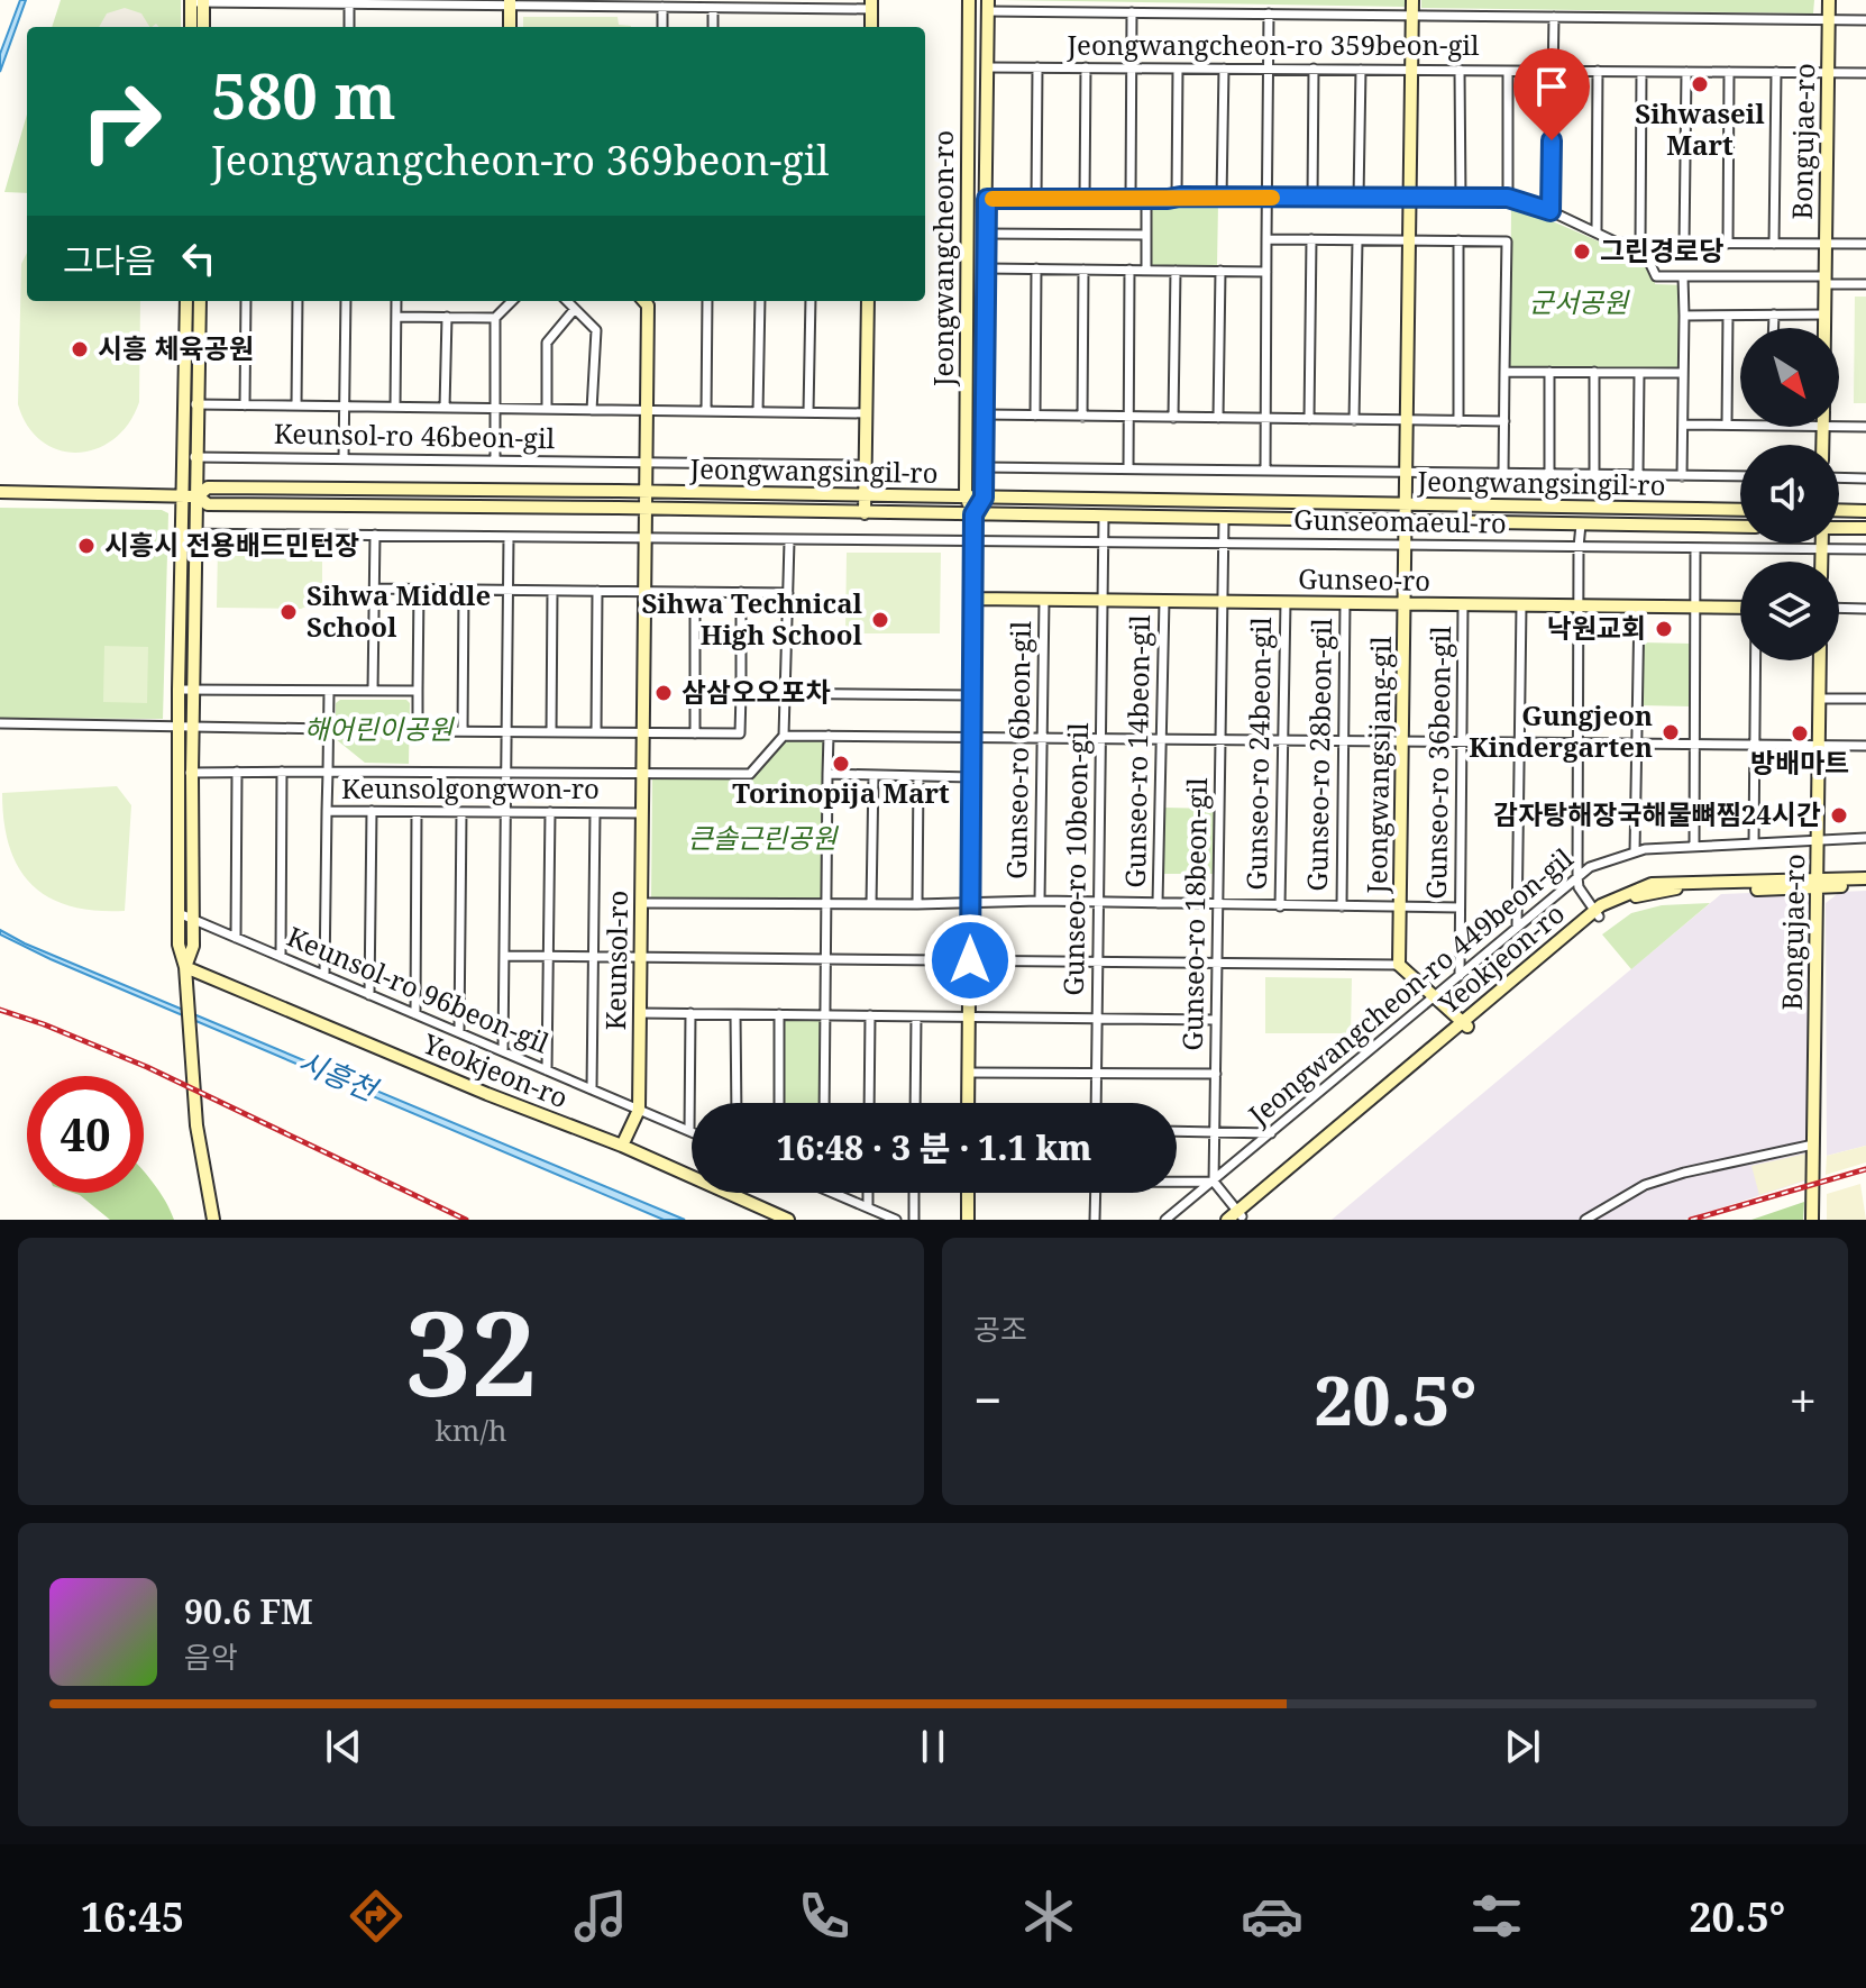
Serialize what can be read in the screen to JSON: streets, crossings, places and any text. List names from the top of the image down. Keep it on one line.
{"streets":{"street":["Jeongwangcheon-ro 359beon-gil","Bongujae-ro","Jeongwangcheon-ro","Keunsol-ro 46beon-gil","Jeongwangsingil-ro","Gunseomaeul-ro","Gunseo-ro","Gunseo-ro 6beon-gil","Gunseo-ro 14beon-gil","Gunseo-ro 24beon-gil","Gunseo-ro 28beon-gil","Gunseo-ro 36beon-gil","Jeongwangsijang-gil","Keunsolgongwon-ro","Gunseo-ro 10beon-gil","Gunseo-ro 18beon-gil","Yeokjeon-ro","Keunsol-ro","Jeongwangcheon-ro 449beon-gil","Keunsol-ro 96beon-gil"]},"crossings":[["Jeongwangcheon-ro 359beon-gil","Bongujae-ro"],["Jeongwangcheon-ro 359beon-gil","Jeongwangcheon-ro"],["Jeongwangcheon-ro 359beon-gil","Jeongwangsijang-gil"],["Bongujae-ro","Yeokjeon-ro"],["Bongujae-ro","Jeongwangcheon-ro 449beon-gil"],["Jeongwangcheon-ro","Jeongwangsingil-ro"],["Jeongwangcheon-ro","Gunseomaeul-ro"],["Jeongwangcheon-ro","Gunseo-ro"],["Keunsol-ro 46beon-gil","Keunsol-ro"],["Jeongwangsingil-ro","Jeongwangsijang-gil"],["Jeongwangsingil-ro","Keunsol-ro"],["Gunseomaeul-ro","Jeongwangsijang-gil"],["Gunseomaeul-ro","Keunsol-ro"],["Gunseo-ro","Gunseo-ro 6beon-gil"],["Gunseo-ro","Gunseo-ro 14beon-gil"],["Gunseo-ro","Gunseo-ro 24beon-gil"],["Gunseo-ro","Gunseo-ro 28beon-gil"],["Gunseo-ro","Gunseo-ro 36beon-gil"],["Gunseo-ro","Jeongwangsijang-gil"],["Gunseo-ro","Gunseo-ro 10beon-gil"],["Gunseo-ro","Gunseo-ro 18beon-gil"],["Gunseo-ro 36beon-gil","Jeongwangcheon-ro 449beon-gil"],["Keunsolgongwon-ro","Keunsol-ro"],["Gunseo-ro 18beon-gil","Jeongwangcheon-ro 449beon-gil"],["Yeokjeon-ro","Keunsol-ro"],["Keunsol-ro","Keunsol-ro 96beon-gil"]],"water":["시흥천"],"parks":["군서공원","해어린이공원","큰솔근린공원"],"places":["Sihwaseil Mart","그린경로당","시흥 체육공원","시흥시 전용배드민턴장","Sihwa Middle School","Sihwa Technical High School","낙원교회","삼삼오오포차","Gungjeon Kindergarten","방배마트","Torinopija Mart","감자탕해장국해물뼈찜24시간"],"north":"bottom right","page":{"turn":["580 m","Jeongwangcheon-ro 369beon-gil"],"then":"그다음","limit":"40","trip":"16:48 · 3 분 · 1.1 km","tile":[["32","km/h"],"공조"],"heat":["−","20.5°","+"],"song":["90.6 FM","음악"],"tabs":["16:45","20.5°"]}}
